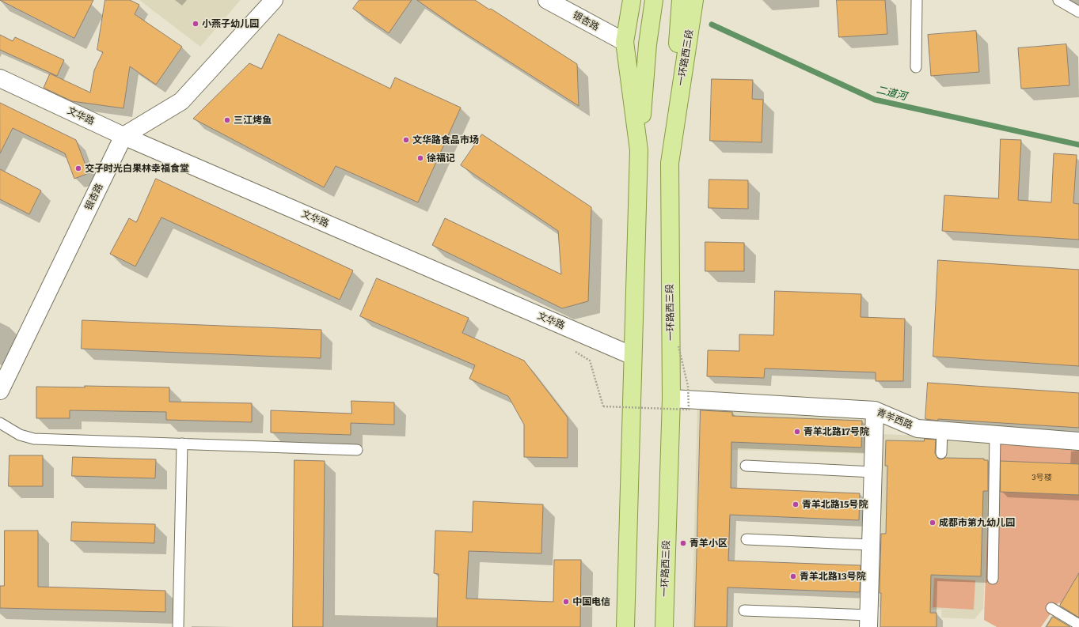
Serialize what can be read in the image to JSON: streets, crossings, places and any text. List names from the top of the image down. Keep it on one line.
{"streets":{"main road":["一环路西三段"],"street":["银杏路","文华路","青羊西路"]},"crossings":[["银杏路","文华路"],["一环路西三段","青羊西路"]],"water":["二道河"],"places":["小燕子幼儿园","三江烤鱼","文华路食品市场","徐福记","交子时光白果林幸福食堂","青羊北路17号院","青羊北路15号院","成都市第九幼儿园","青羊小区","青羊北路13号院","中国电信"],"house_numbers":["3号楼"]}
